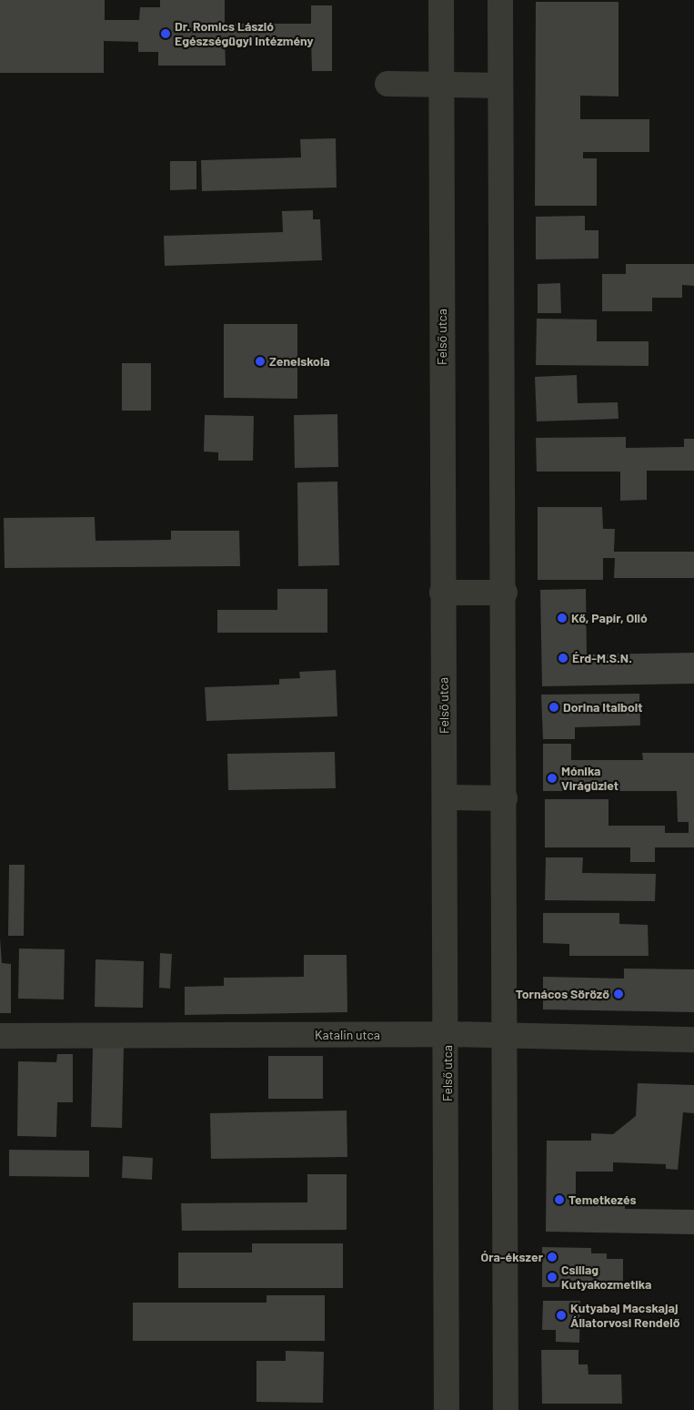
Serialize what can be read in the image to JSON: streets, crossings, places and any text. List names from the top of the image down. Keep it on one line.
{"streets":{"street":["Felső utca","Katalin utca"]},"crossings":[["Felső utca","Katalin utca"]],"places":["Dr. Romics László Egészségügyi Intézmény","Zeneiskola","Kő, Papír, Olló","Érd-M.S.N.","Dorina Italbolt","Mónika Virágüzlet","Tornácos Söröző","Temetkezés","Óra-ékszer","Csillag Kutyakozmetika","Kutyabaj Macskajaj Állatorvosi Rendelő"]}
